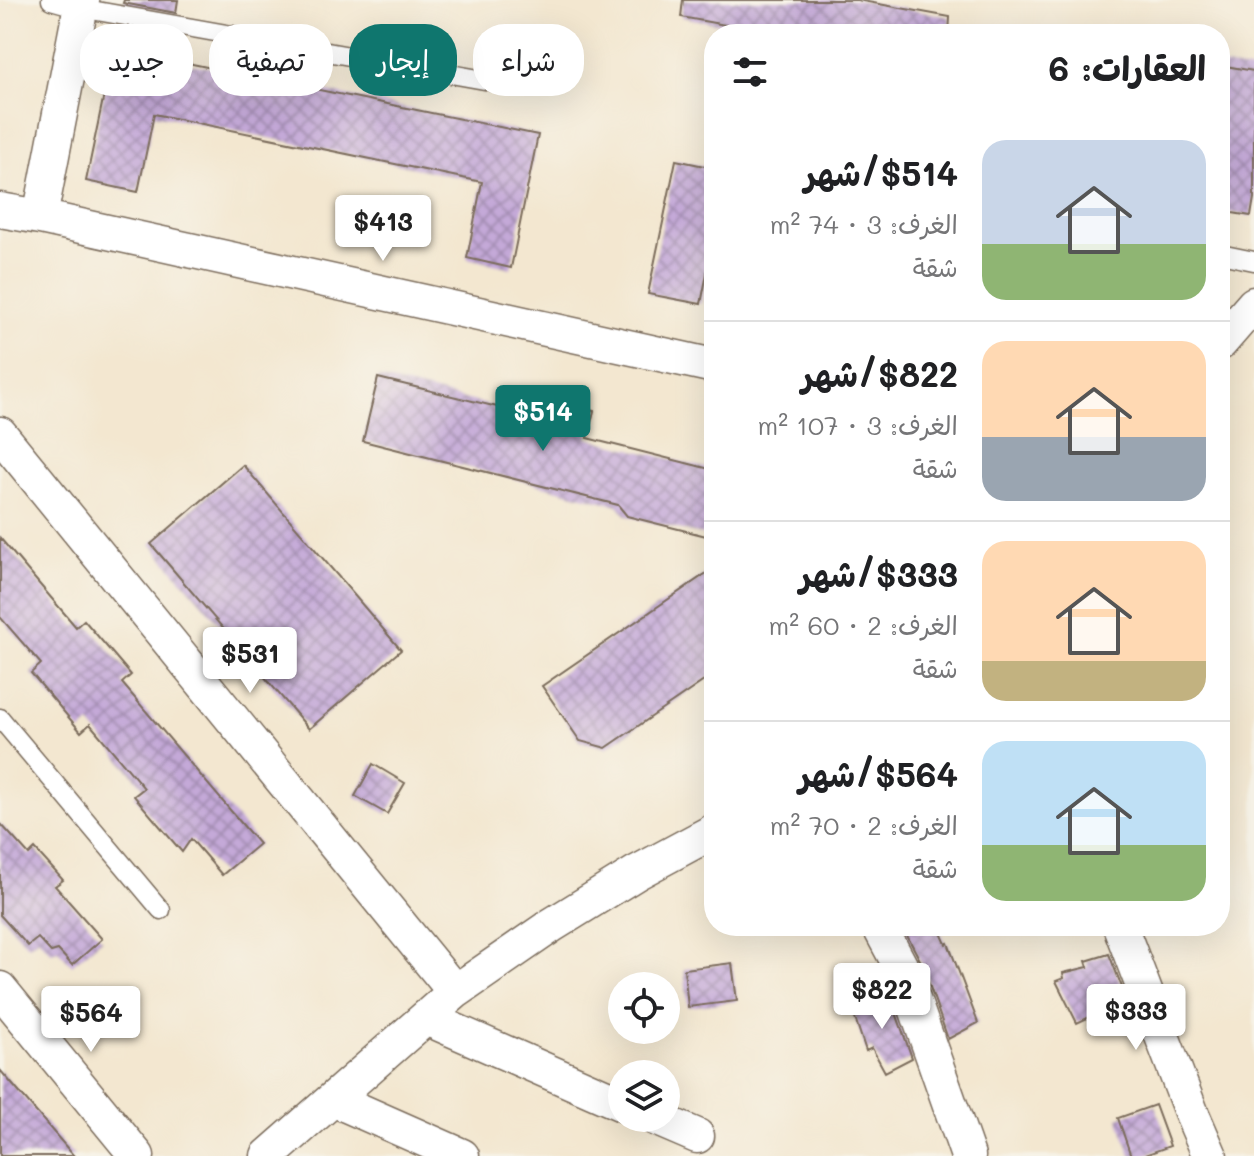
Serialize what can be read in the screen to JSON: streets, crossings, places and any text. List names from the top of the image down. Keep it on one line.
{"page":{"chip":["شراء","إيجار","تصفية","جديد"],"heading":"العقارات: 6","list":[{"name":"$514/شهر","note":"الغرف: 3 · 74 m² · شقة"},{"name":"$822/شهر","note":"الغرف: 3 · 107 m² · شقة"},{"name":"$333/شهر","note":"الغرف: 2 · 60 m² · شقة"},{"name":"$564/شهر","note":"الغرف: 2 · 70 m² · شقة"}],"price":["$413","$514","$531","$822","$333","$564"]}}
